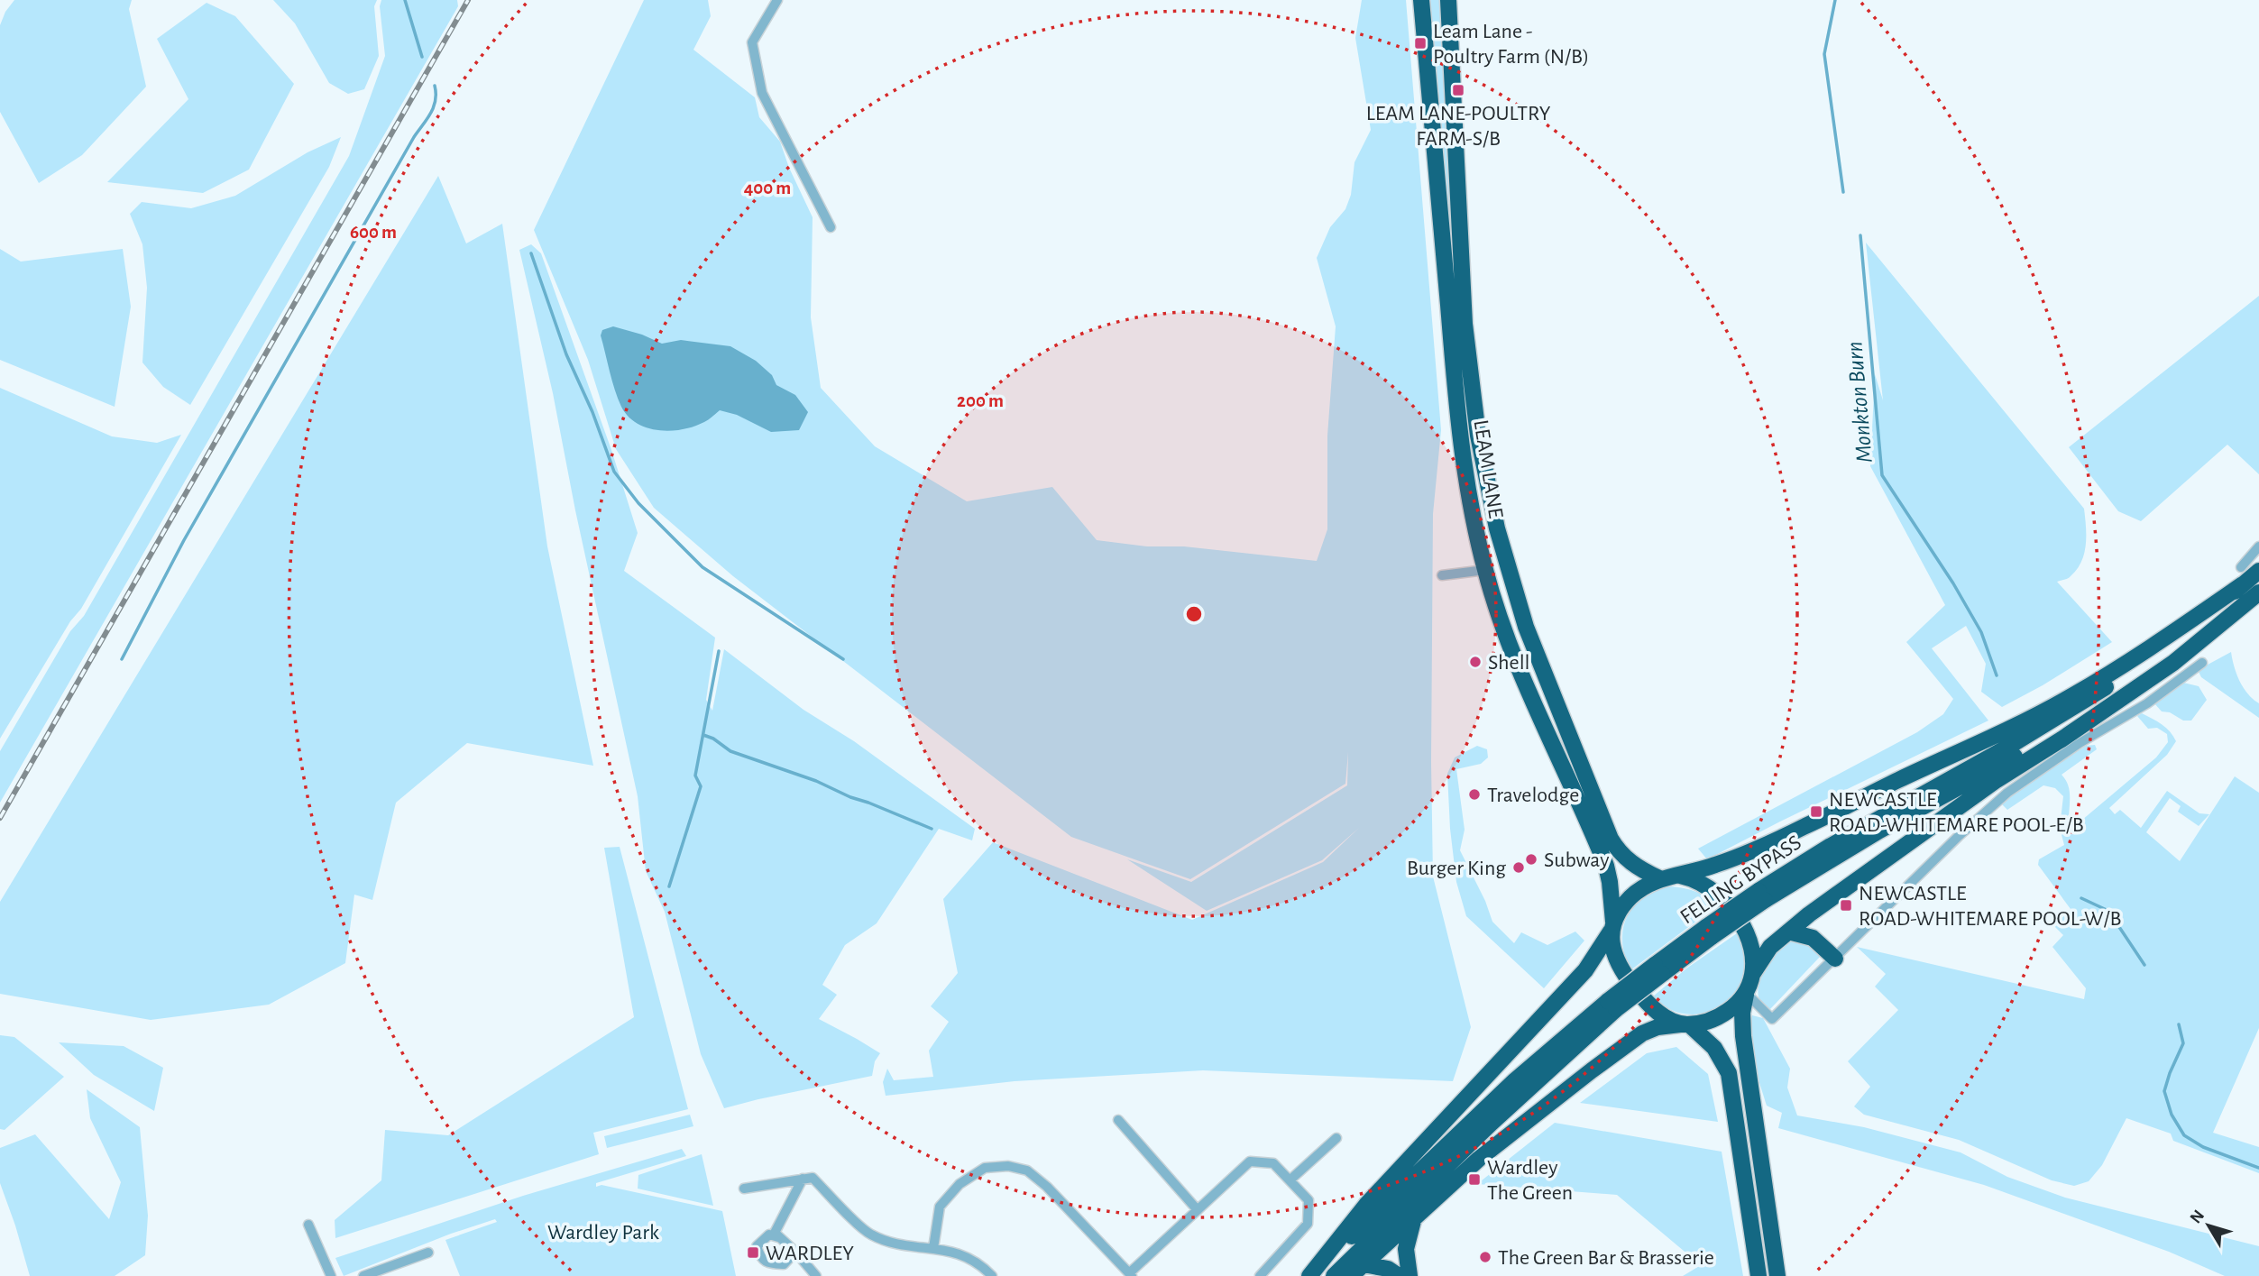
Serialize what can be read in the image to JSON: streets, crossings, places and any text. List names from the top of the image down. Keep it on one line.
{"streets":{"highway":["LEAM LANE","FELLING BYPASS"]},"water":["Monkton Burn"],"parks":["Wardley Park"],"places":{"transit":["Leam Lane - Poultry Farm (N/B)","LEAM LANE-POULTRY FARM-S/B","NEWCASTLE ROAD-WHITEMARE POOL-E/B","NEWCASTLE ROAD-WHITEMARE POOL-W/B","Wardley The Green","WARDLEY"],"other":["Shell","Travelodge","Subway","Burger King","The Green Bar & Brasserie"]},"north":"top left","rings":["400 m","600 m","200 m"]}
